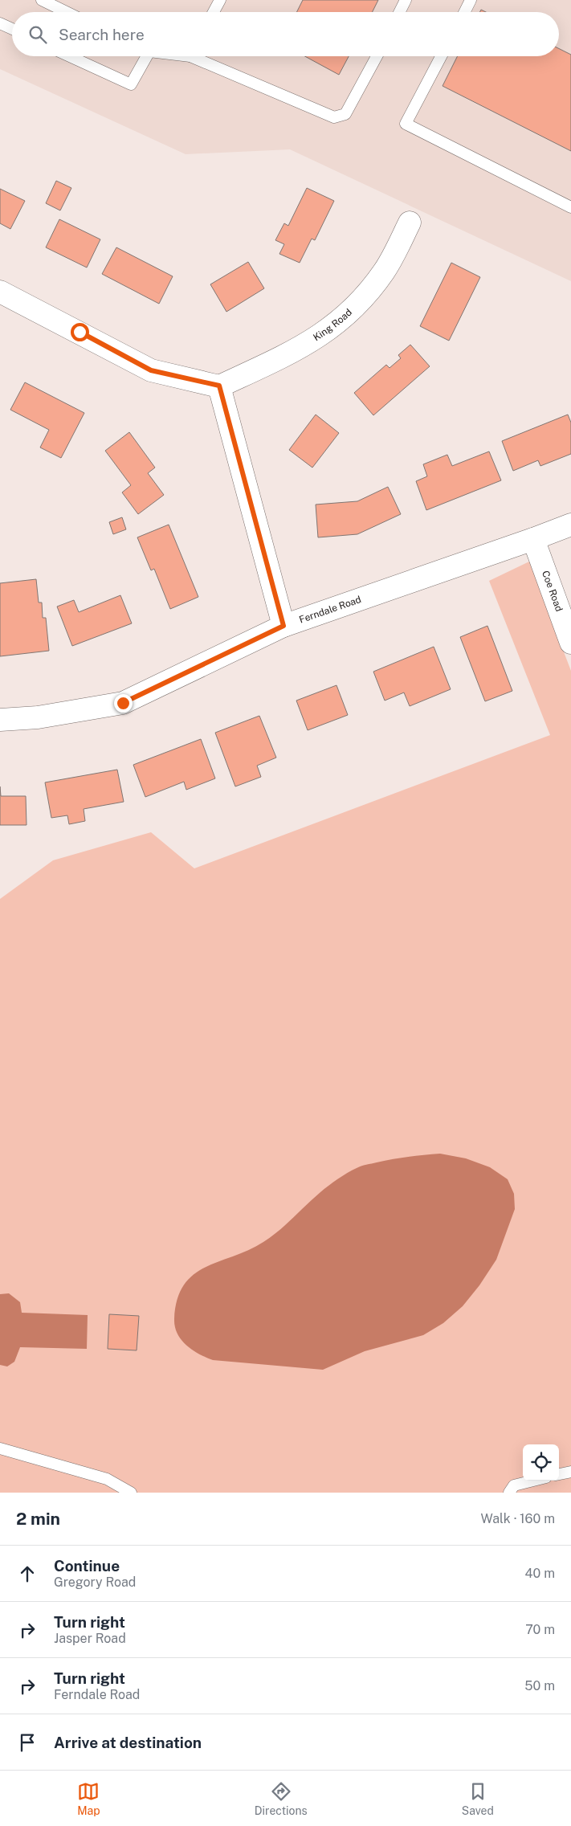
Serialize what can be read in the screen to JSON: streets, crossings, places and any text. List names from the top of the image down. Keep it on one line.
{"streets":{"street":["King Road","Coe Road","Ferndale Road"]},"crossings":[["Coe Road","Ferndale Road"]],"page":{"search":"Search here","heading":["2 min","Walk · 160 m"],"list":[["Continue","Gregory Road","40 m"],["Turn right","Jasper Road","70 m"],["Turn right","Ferndale Road","50 m"],"Arrive at destination"],"nav":["Map","Directions","Saved"]}}
